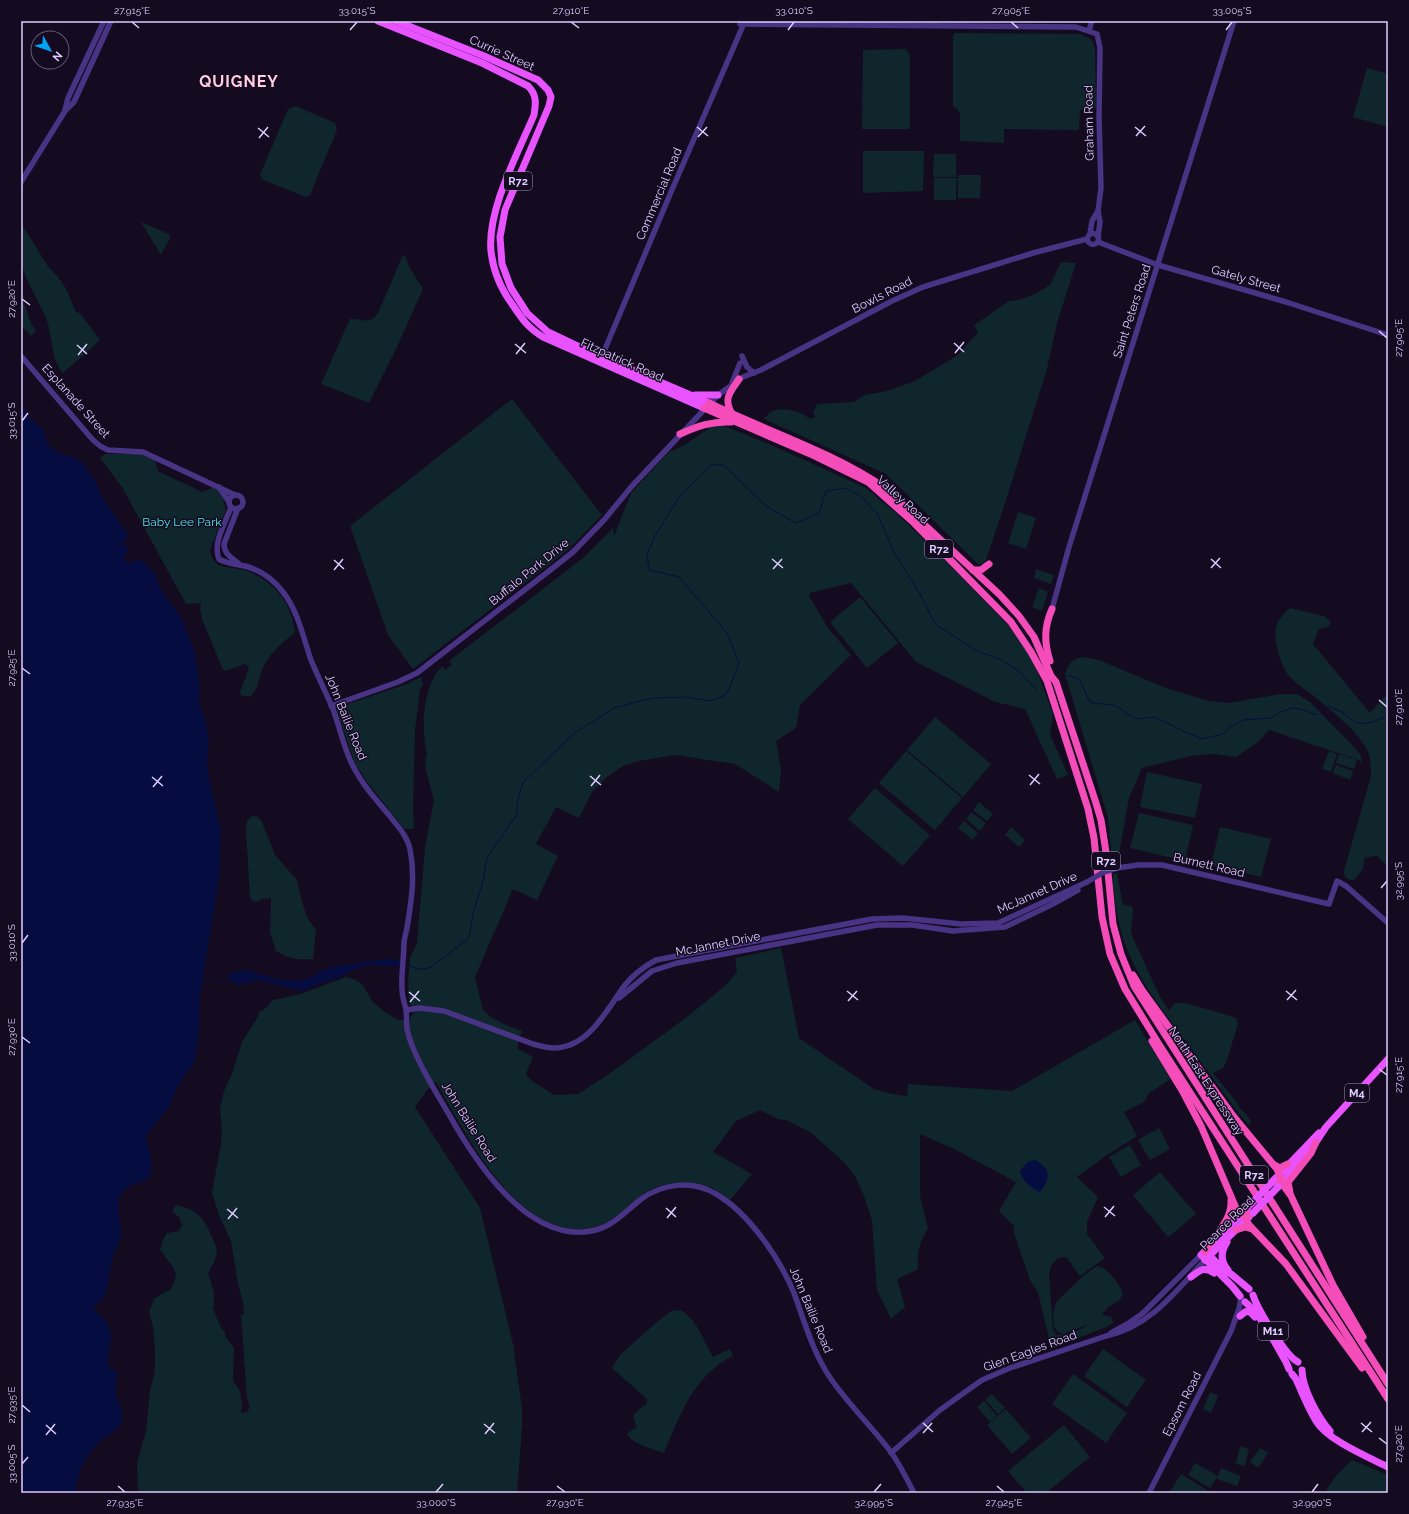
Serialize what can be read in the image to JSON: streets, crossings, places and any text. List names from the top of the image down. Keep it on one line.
{"streets":{"highway":["R72","Valley Road","North East Expressway"],"main road":["Currie Street","Fitzpatrick Road","M4","Pearce Road","M11"],"street":["Graham Road","Commercial Road","Gately Street","Bowls Road","Saint Peters Road","Esplanade Street","Buffalo Park Drive","John Bailie Road","Burnett Road","McJannet Drive","Glen Eagles Road","Epsom Road"]},"crossings":[["Currie Street","Fitzpatrick Road"],["Graham Road","Gately Street"],["Graham Road","Bowls Road"],["Commercial Road","Fitzpatrick Road"],["Gately Street","Saint Peters Road"],["Bowls Road","Fitzpatrick Road"],["Bowls Road","Valley Road"],["Bowls Road","Buffalo Park Drive"],["Fitzpatrick Road","Valley Road"],["Fitzpatrick Road","Buffalo Park Drive"],["Valley Road","Buffalo Park Drive"],["Valley Road","North East Expressway"],["Buffalo Park Drive","John Bailie Road"],["John Bailie Road","McJannet Drive"],["John Bailie Road","Glen Eagles Road"],["Burnett Road","McJannet Drive"],["Pearce Road","M11"],["Pearce Road","Glen Eagles Road"],["M11","Glen Eagles Road"],["M11","Epsom Road"]],"districts":["QUIGNEY"],"parks":["Baby Lee Park"],"north":"bottom right","coordinates":["27.915°E","33.015°S","27.910°E","33.010°S","27.905°E","33.005°S","27.920°E","27.925°E","32.995°S","27.930°E","27.935°E","33.000°S","32.990°S"]}
